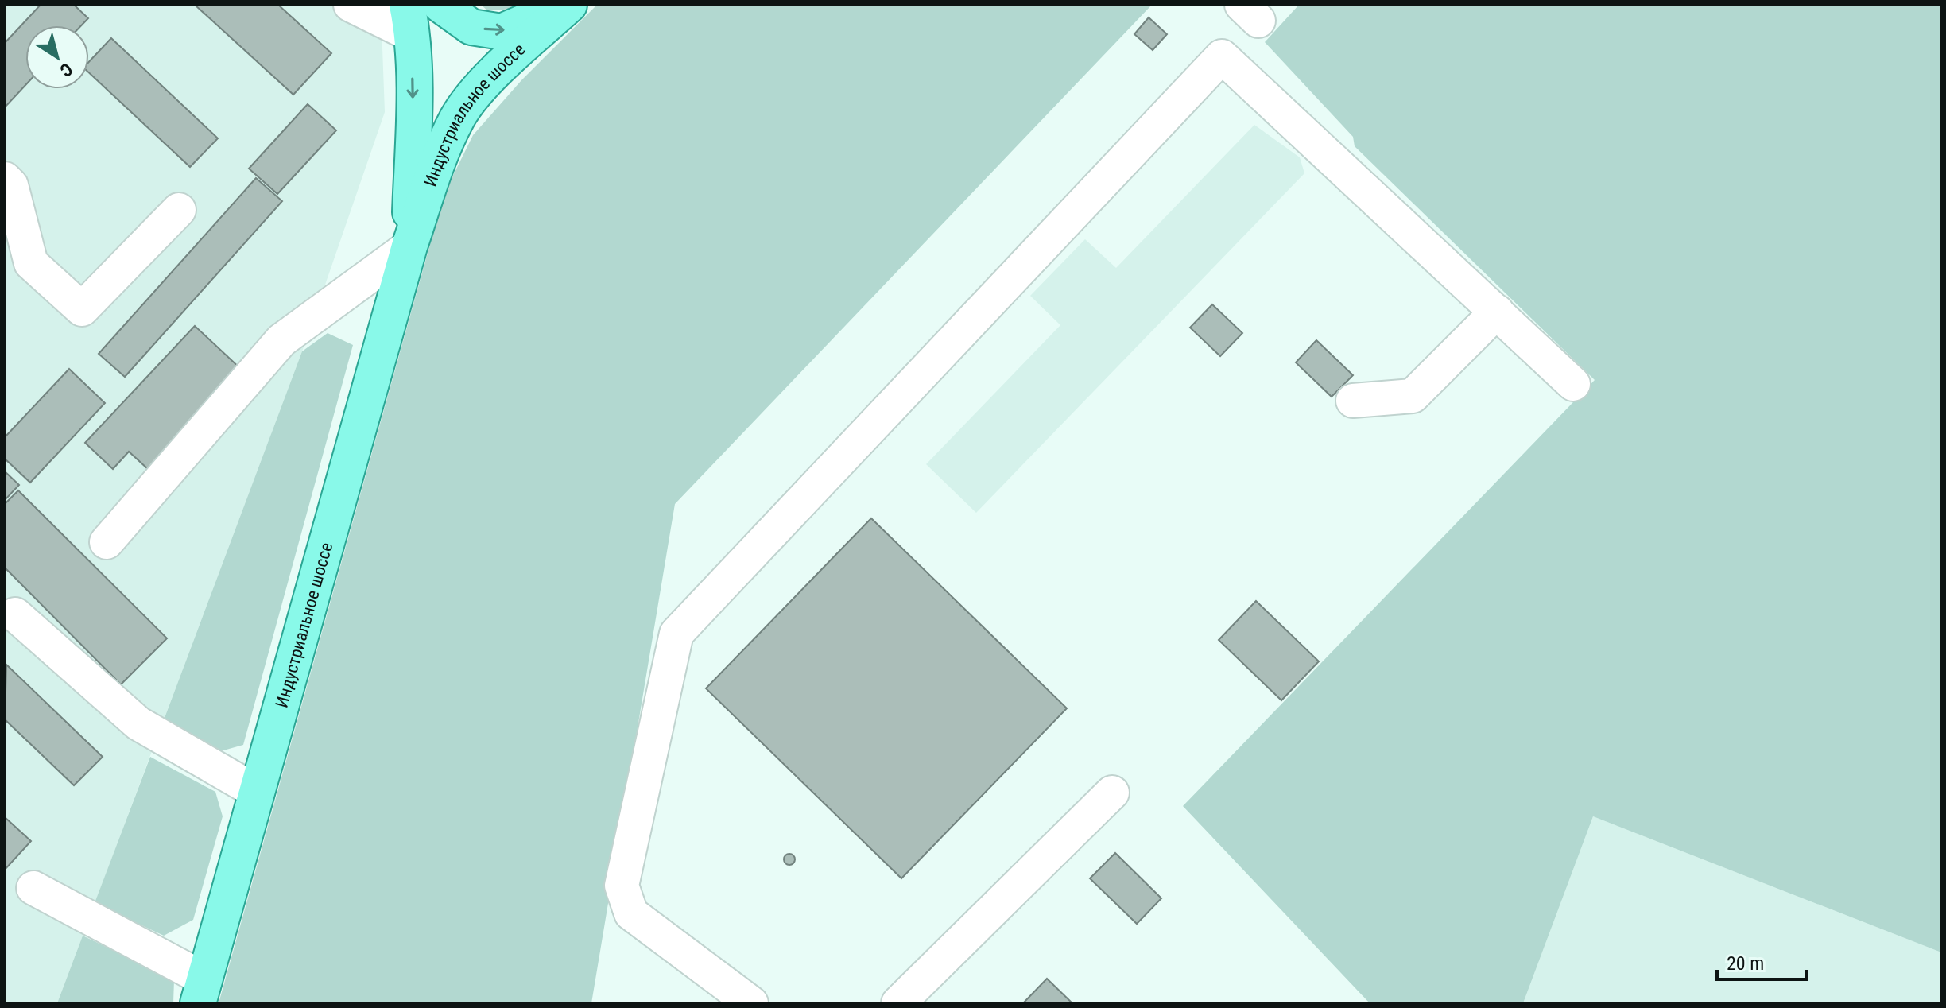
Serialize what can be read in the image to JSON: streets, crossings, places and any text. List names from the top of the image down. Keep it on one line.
{"streets":{"main road":["Индустриальное шоссе"]},"scale_bar":"20 m","north":"bottom right"}
